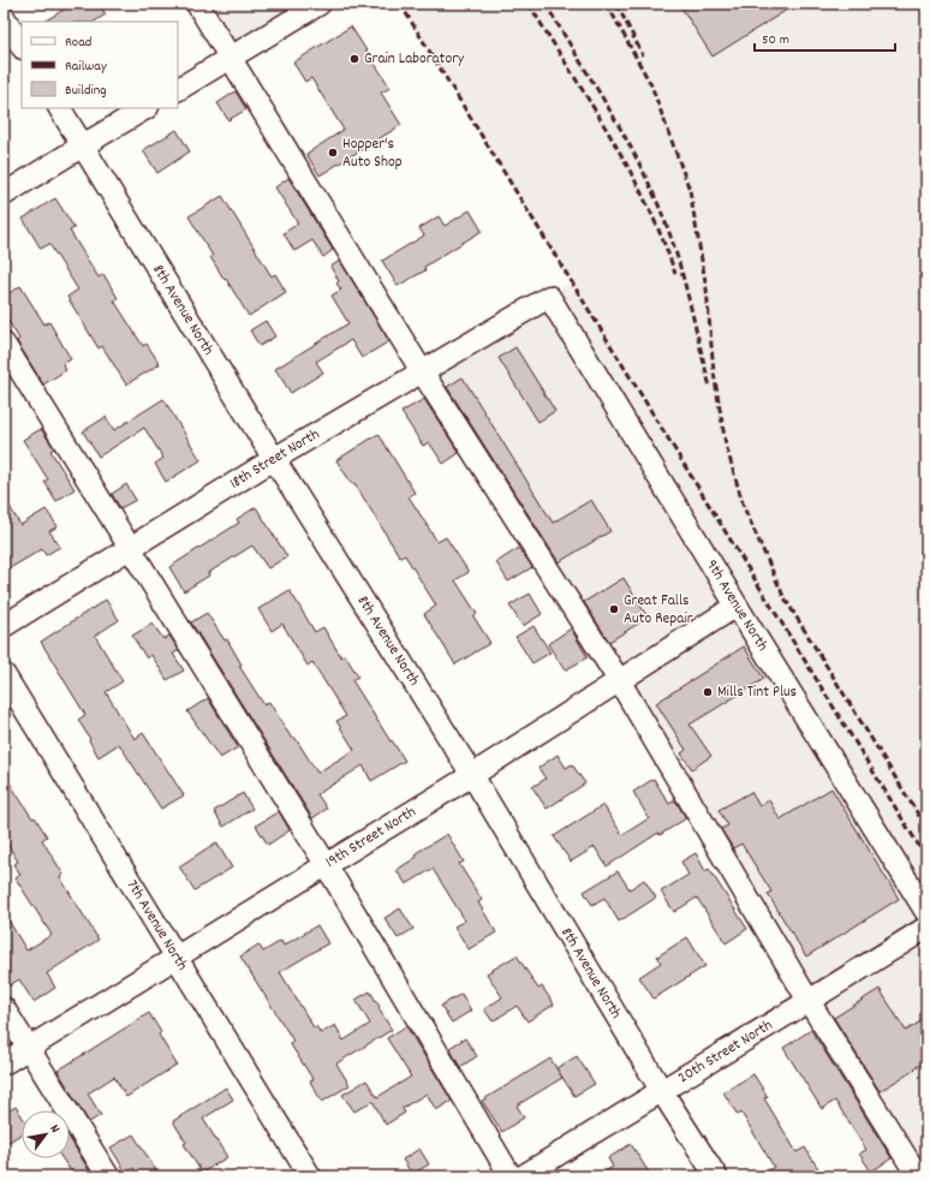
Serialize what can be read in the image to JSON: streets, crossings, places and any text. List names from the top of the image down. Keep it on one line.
{"streets":{"street":["8th Avenue North","18th Street North","9th Avenue North","19th Street North","7th Avenue North","20th Street North"]},"crossings":[["8th Avenue North","18th Street North"],["8th Avenue North","19th Street North"],["8th Avenue North","20th Street North"],["18th Street North","9th Avenue North"],["9th Avenue North","19th Street North"],["19th Street North","7th Avenue North"]],"places":["Grain Laboratory","Hopper's Auto Shop","Great Falls Auto Repair","Mills Tint Plus"],"legend":["Road","Railway","Building"],"scale_bar":"50 m","north":"top right"}
